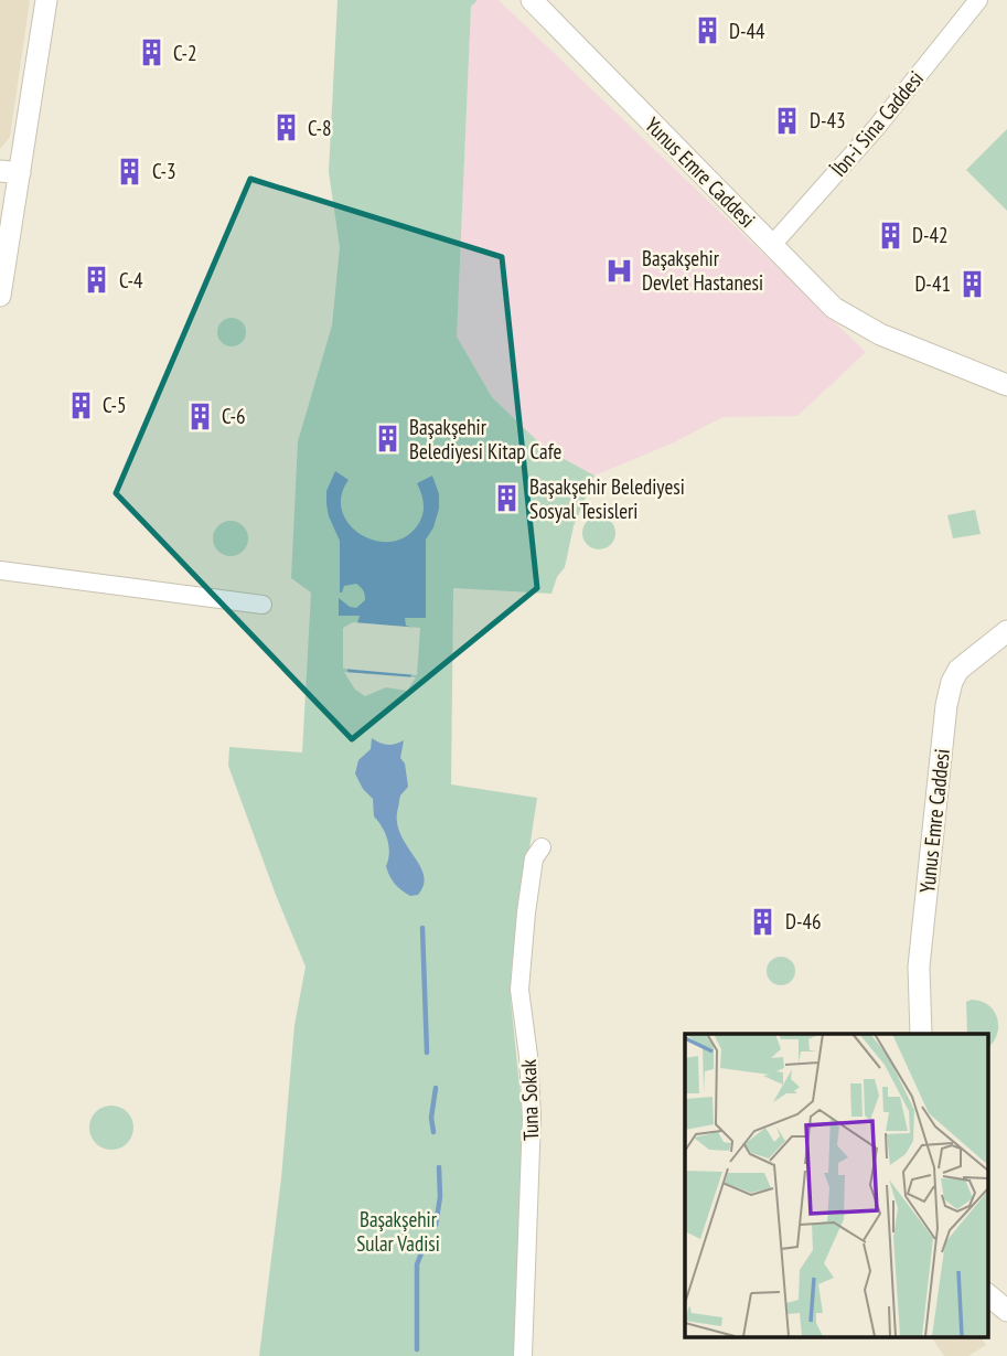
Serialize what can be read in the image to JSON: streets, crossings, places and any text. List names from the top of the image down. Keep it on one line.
{"streets":{"street":["İbn-i Sina Caddesi","Yunus Emre Caddesi","Tuna Sokak"]},"crossings":[["İbn-i Sina Caddesi","Yunus Emre Caddesi"]],"parks":["Başakşehir Sular Vadisi"],"places":{"building":["D-44","C-2","D-43","C-8","C-3","D-42","C-4","D-41","C-5","C-6","Başakşehir Belediyesi Kitap Cafe","Başakşehir Belediyesi Sosyal Tesisleri","D-46"],"hospital":["Başakşehir Devlet Hastanesi"]}}
